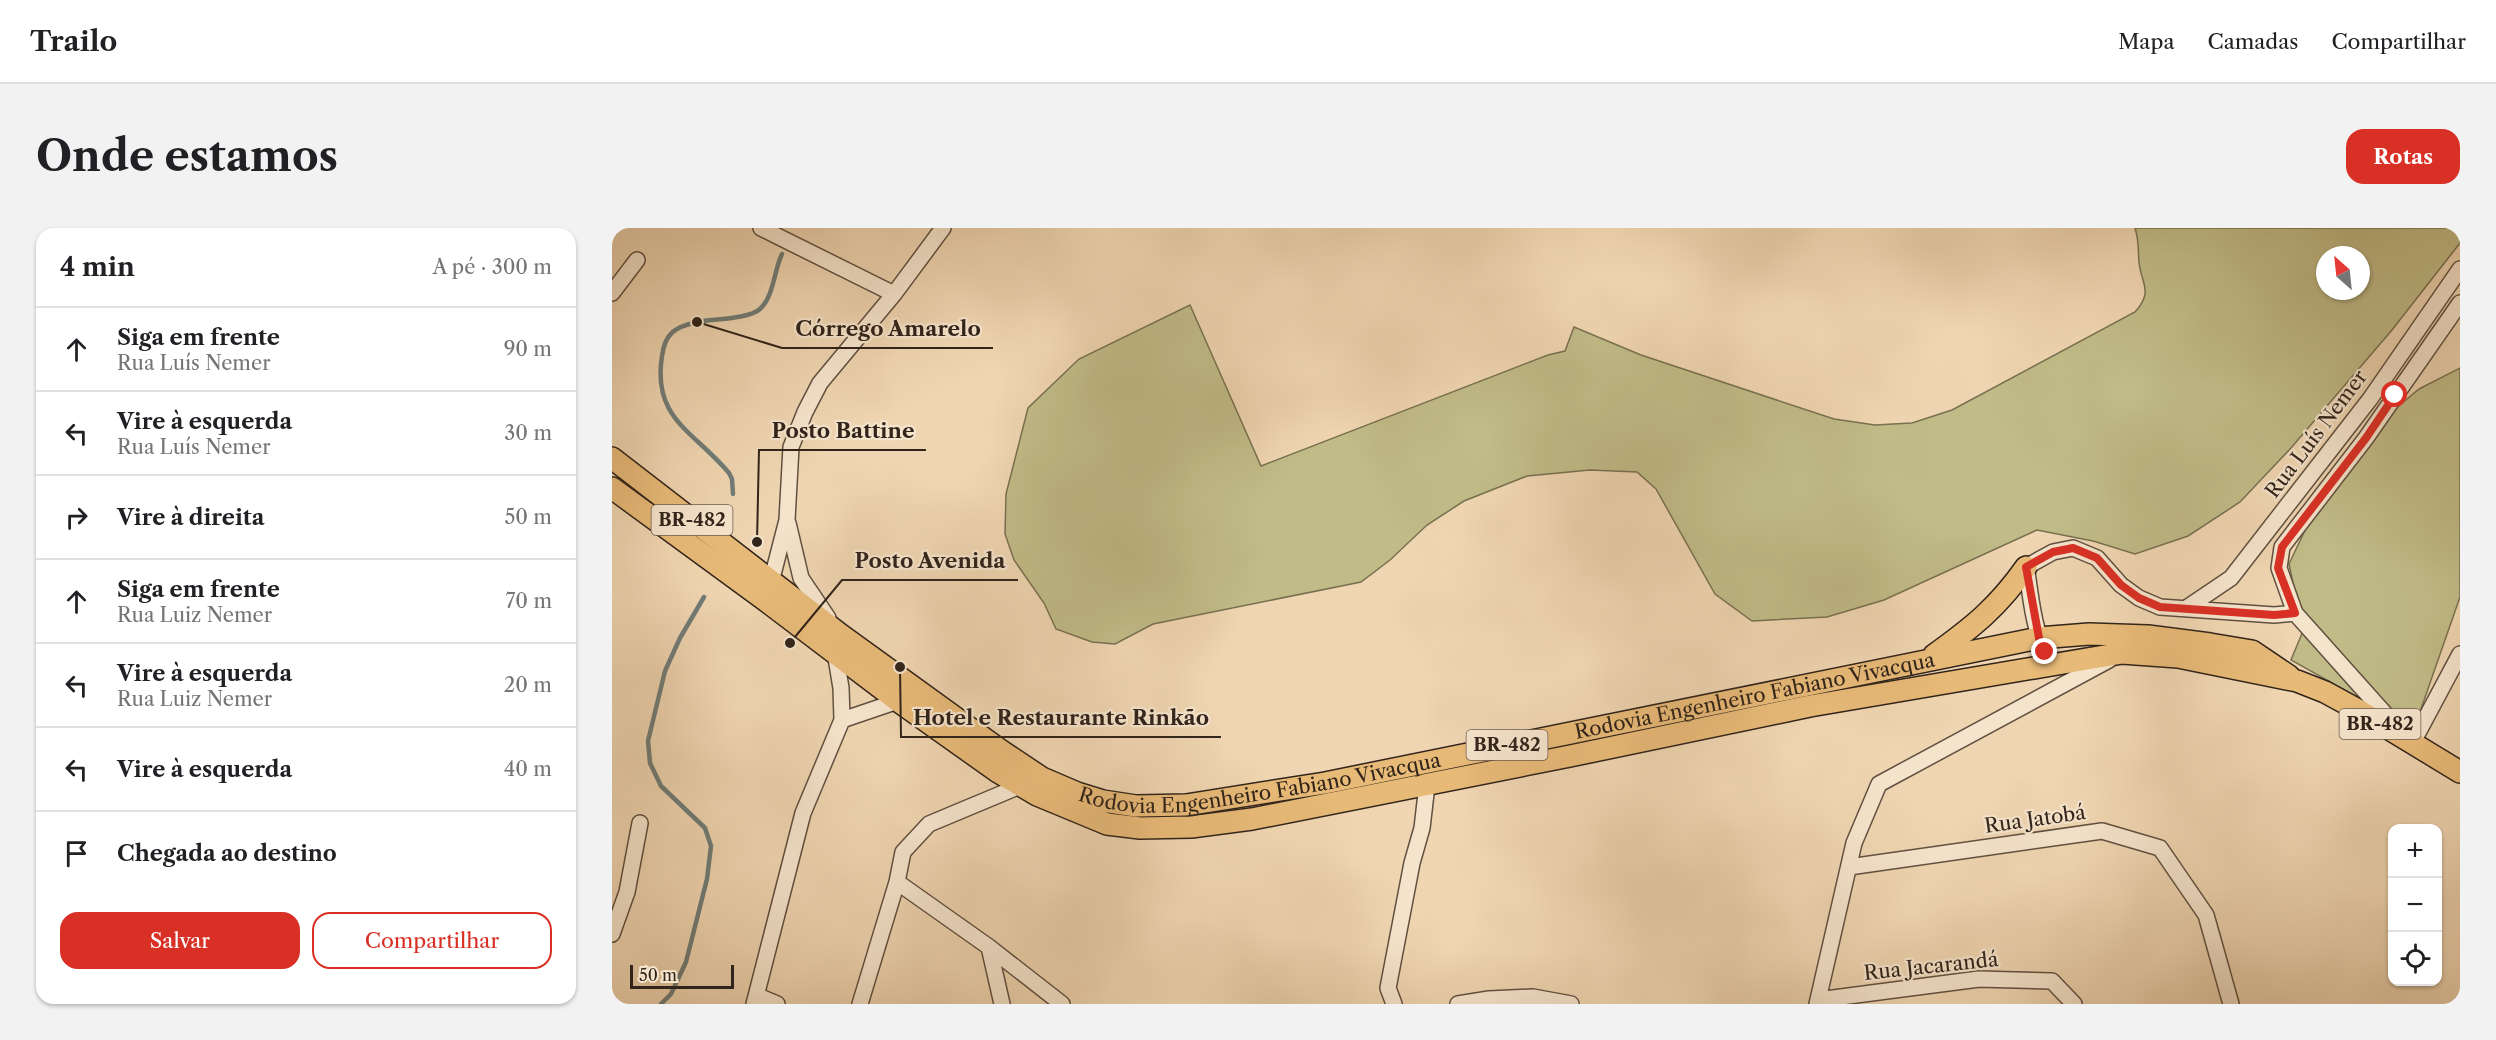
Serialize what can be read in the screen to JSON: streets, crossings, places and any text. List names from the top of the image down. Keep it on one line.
{"streets":{"highway":["BR-482","Rodovia Engenheiro Fabiano Vivacqua"],"street":["Rua Luís Nemer","Rua Jatobá","Rua Jacarandá"]},"crossings":[["BR-482","Rodovia Engenheiro Fabiano Vivacqua"]],"places":["Córrego Amarelo","Posto Battine","Posto Avenida","Hotel e Restaurante Rinkão"],"scale_bar":"50 m","north":"top left","page":{"header":"Trailo","nav":["Mapa","Camadas","Compartilhar"],"buttons":["Rotas",["Salvar","Compartilhar"]],"title":"Onde estamos","heading":["4 min","A pé · 300 m"],"list":[["Siga em frente","Rua Luís Nemer","90 m"],["Vire à esquerda","Rua Luís Nemer","30 m"],["Vire à direita","50 m"],["Siga em frente","Rua Luiz Nemer","70 m"],["Vire à esquerda","Rua Luiz Nemer","20 m"],["Vire à esquerda","40 m"],"Chegada ao destino"],"map_buttons":["+","−"],"scale":"50 m"}}
